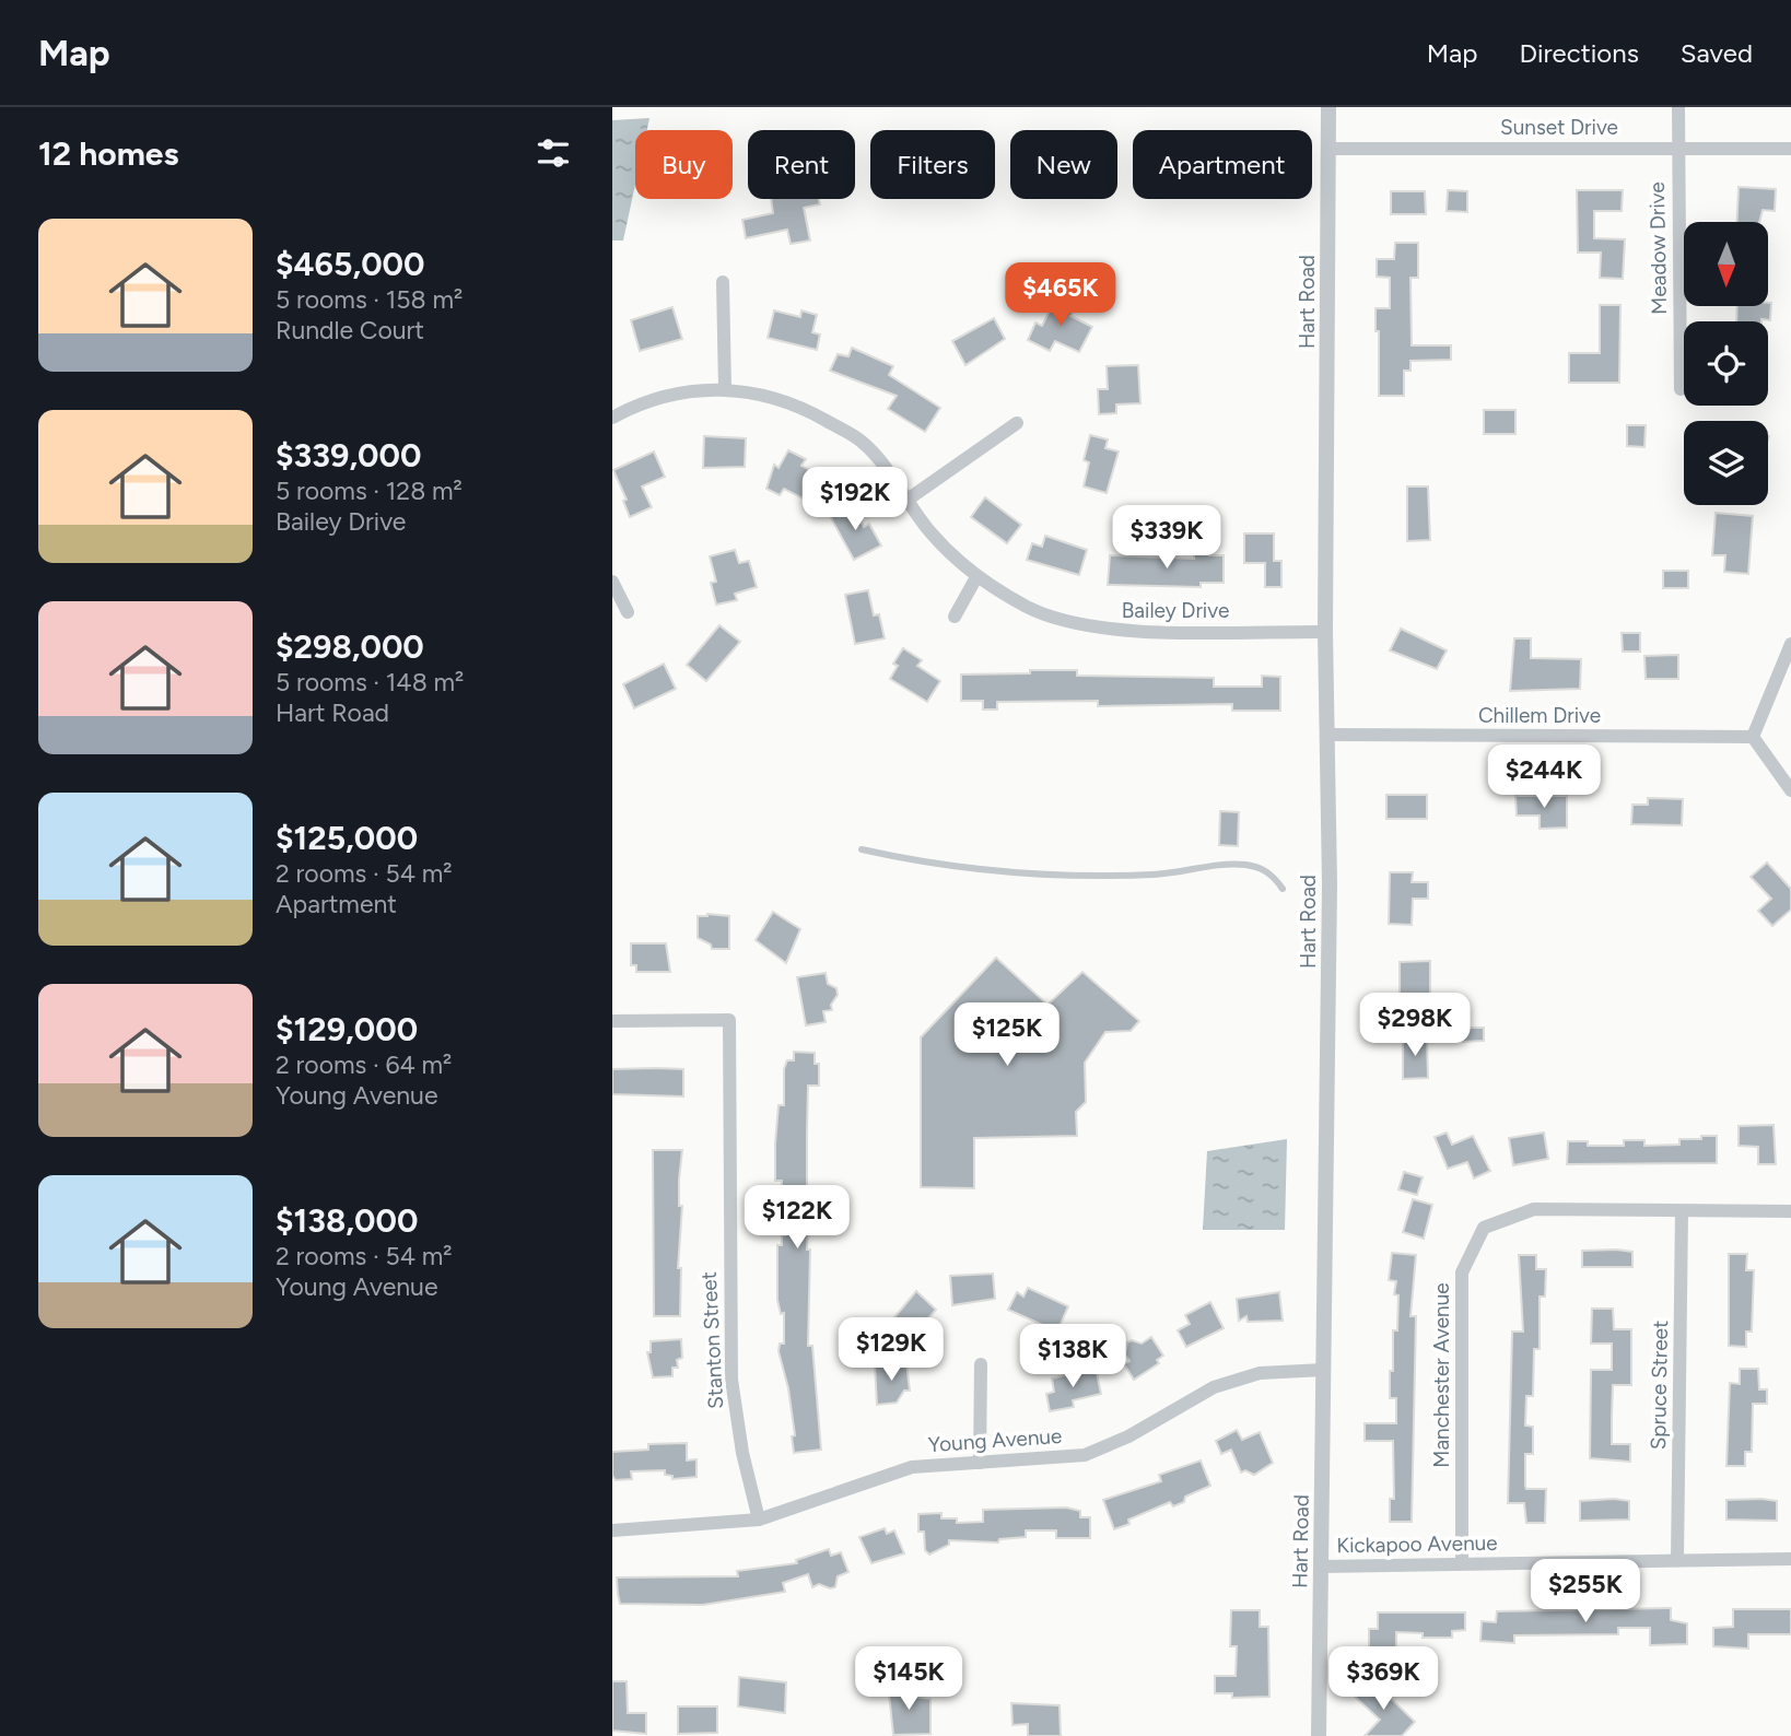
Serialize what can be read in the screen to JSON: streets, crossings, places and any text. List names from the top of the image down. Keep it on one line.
{"streets":{"street":["Sunset Drive","Meadow Drive","Hart Road","Bailey Drive","Chillem Drive","Stanton Street","Manchester Avenue","Spruce Street","Young Avenue","Kickapoo Avenue"]},"crossings":[["Sunset Drive","Meadow Drive"],["Sunset Drive","Hart Road"],["Hart Road","Bailey Drive"],["Hart Road","Chillem Drive"],["Hart Road","Young Avenue"],["Hart Road","Kickapoo Avenue"],["Stanton Street","Young Avenue"],["Manchester Avenue","Spruce Street"],["Manchester Avenue","Kickapoo Avenue"],["Spruce Street","Kickapoo Avenue"]],"north":"bottom","page":{"header":"Map","nav":["Map","Directions","Saved"],"heading":"12 homes","chip":["Buy","Rent","Filters","New","Apartment"],"list":[{"name":"$465,000","note":"5 rooms · 158 m² · Rundle Court"},{"name":"$339,000","note":"5 rooms · 128 m² · Bailey Drive"},{"name":"$298,000","note":"5 rooms · 148 m² · Hart Road"},{"name":"$125,000","note":"2 rooms · 54 m² · Apartment"},{"name":"$129,000","note":"2 rooms · 64 m² · Young Avenue"},{"name":"$138,000","note":"2 rooms · 54 m² · Young Avenue"}],"price":["$465K","$192K","$339K","$244K","$298K","$125K","$122K","$129K","$138K","$255K","$145K","$369K"]}}
